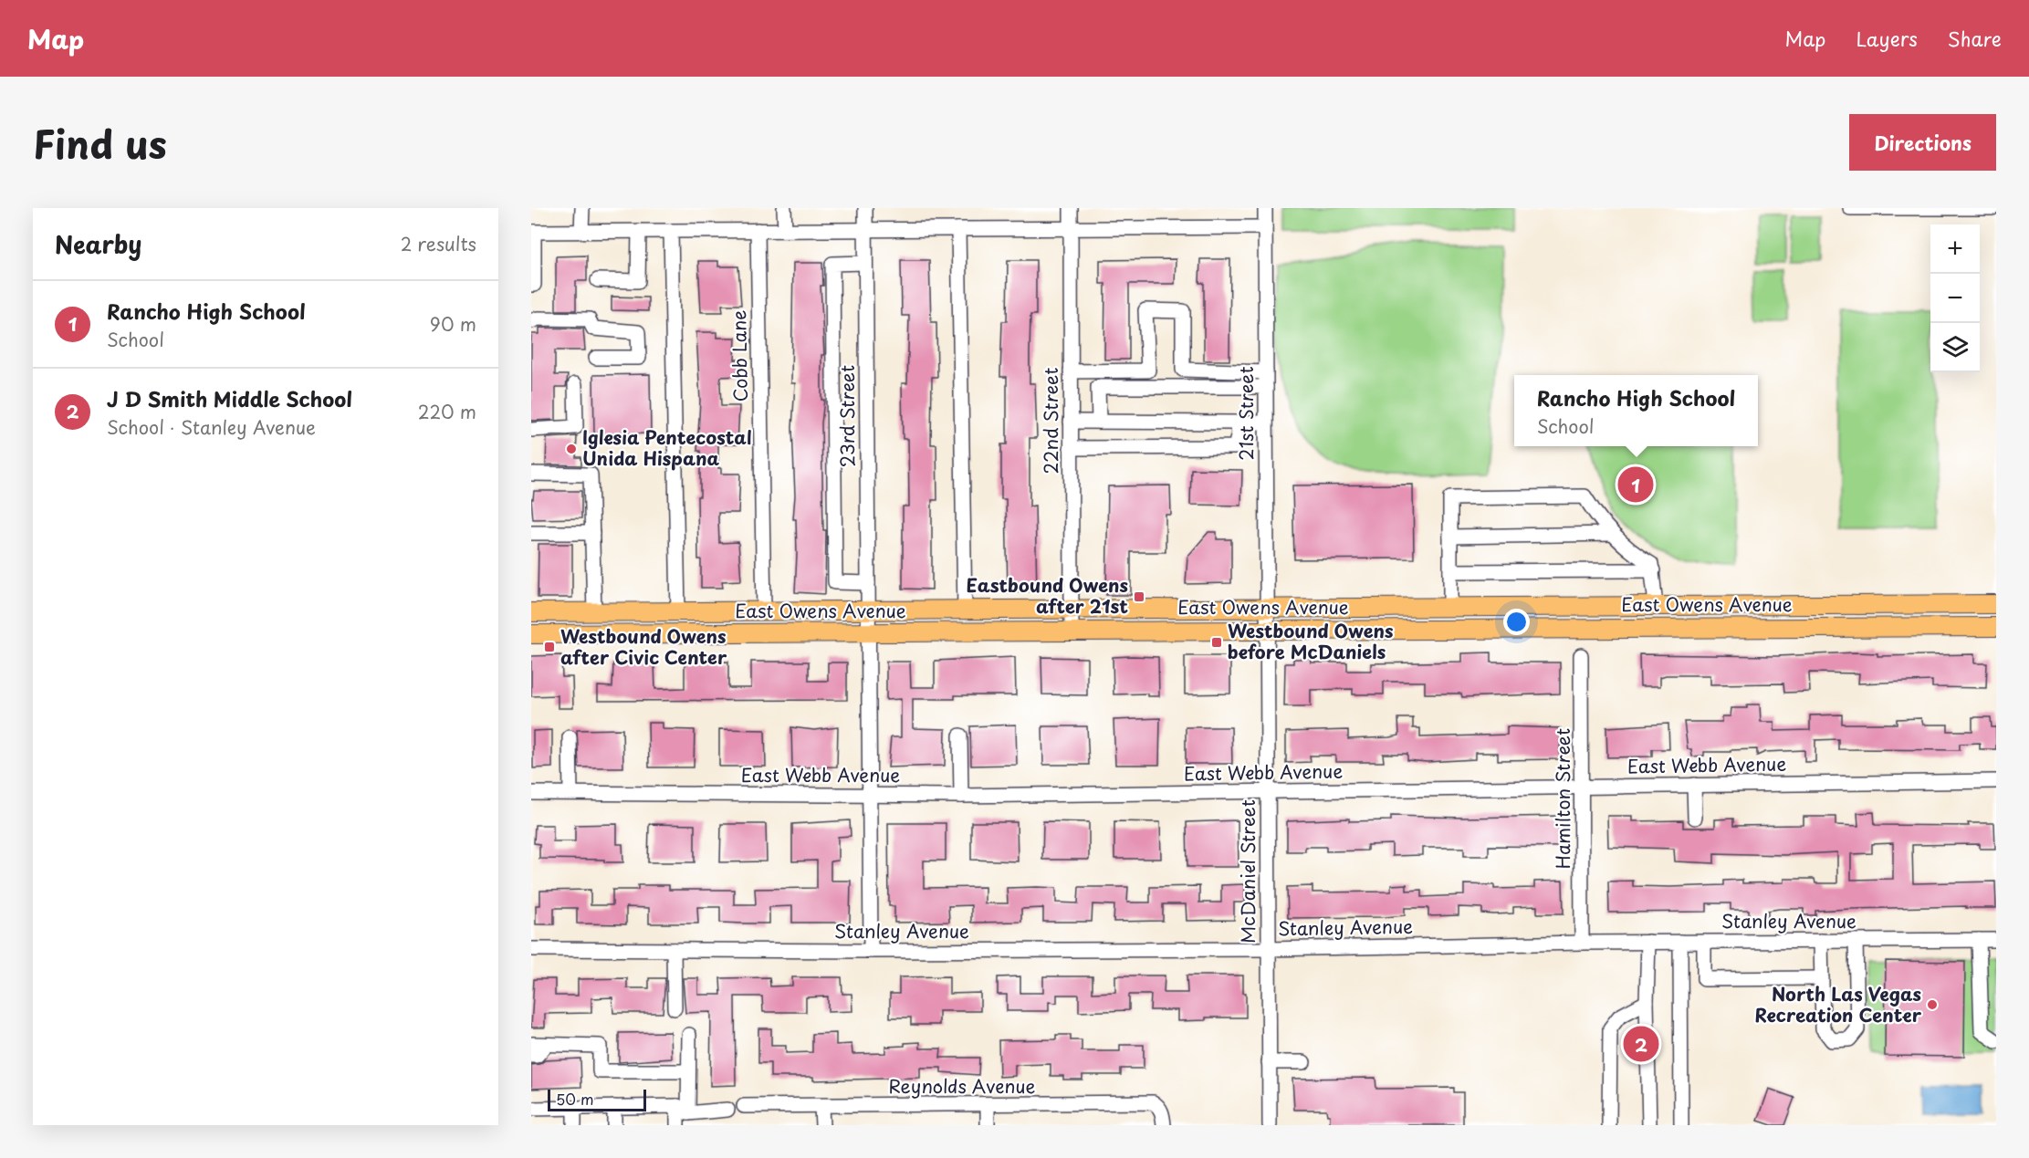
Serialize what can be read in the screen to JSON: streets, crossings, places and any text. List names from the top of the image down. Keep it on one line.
{"streets":{"main road":["East Owens Avenue"],"street":["Cobb Lane","21st Street","23rd Street","22nd Street","East Webb Avenue","Hamilton Street","McDaniel Street","Stanley Avenue","Reynolds Avenue"]},"crossings":[["Cobb Lane","East Owens Avenue"],["21st Street","East Owens Avenue"],["21st Street","McDaniel Street"],["23rd Street","East Owens Avenue"],["23rd Street","East Webb Avenue"],["23rd Street","Stanley Avenue"],["22nd Street","East Owens Avenue"],["East Owens Avenue","McDaniel Street"],["East Webb Avenue","Hamilton Street"],["East Webb Avenue","McDaniel Street"],["Hamilton Street","Stanley Avenue"],["McDaniel Street","Stanley Avenue"]],"places":{"other":["Iglesia Pentecostal Unida Hispana","North Las Vegas Recreation Center"],"transit":["Eastbound Owens after 21st","Westbound Owens before McDaniels","Westbound Owens after Civic Center"]},"scale_bar":"50 m","page":{"header":"Map","nav":["Map","Layers","Share"],"title":"Find us","buttons":"Directions","heading":["Nearby","2 results"],"map_buttons":["+","−"],"list":[{"mark":"1","name":"Rancho High School","note":"School","value":"90 m"},{"mark":"2","name":"J D Smith Middle School","note":"School · Stanley Avenue","value":"220 m"}],"popup":["Rancho High School","School"],"pins":["1","2"],"scale":"50 m"}}
